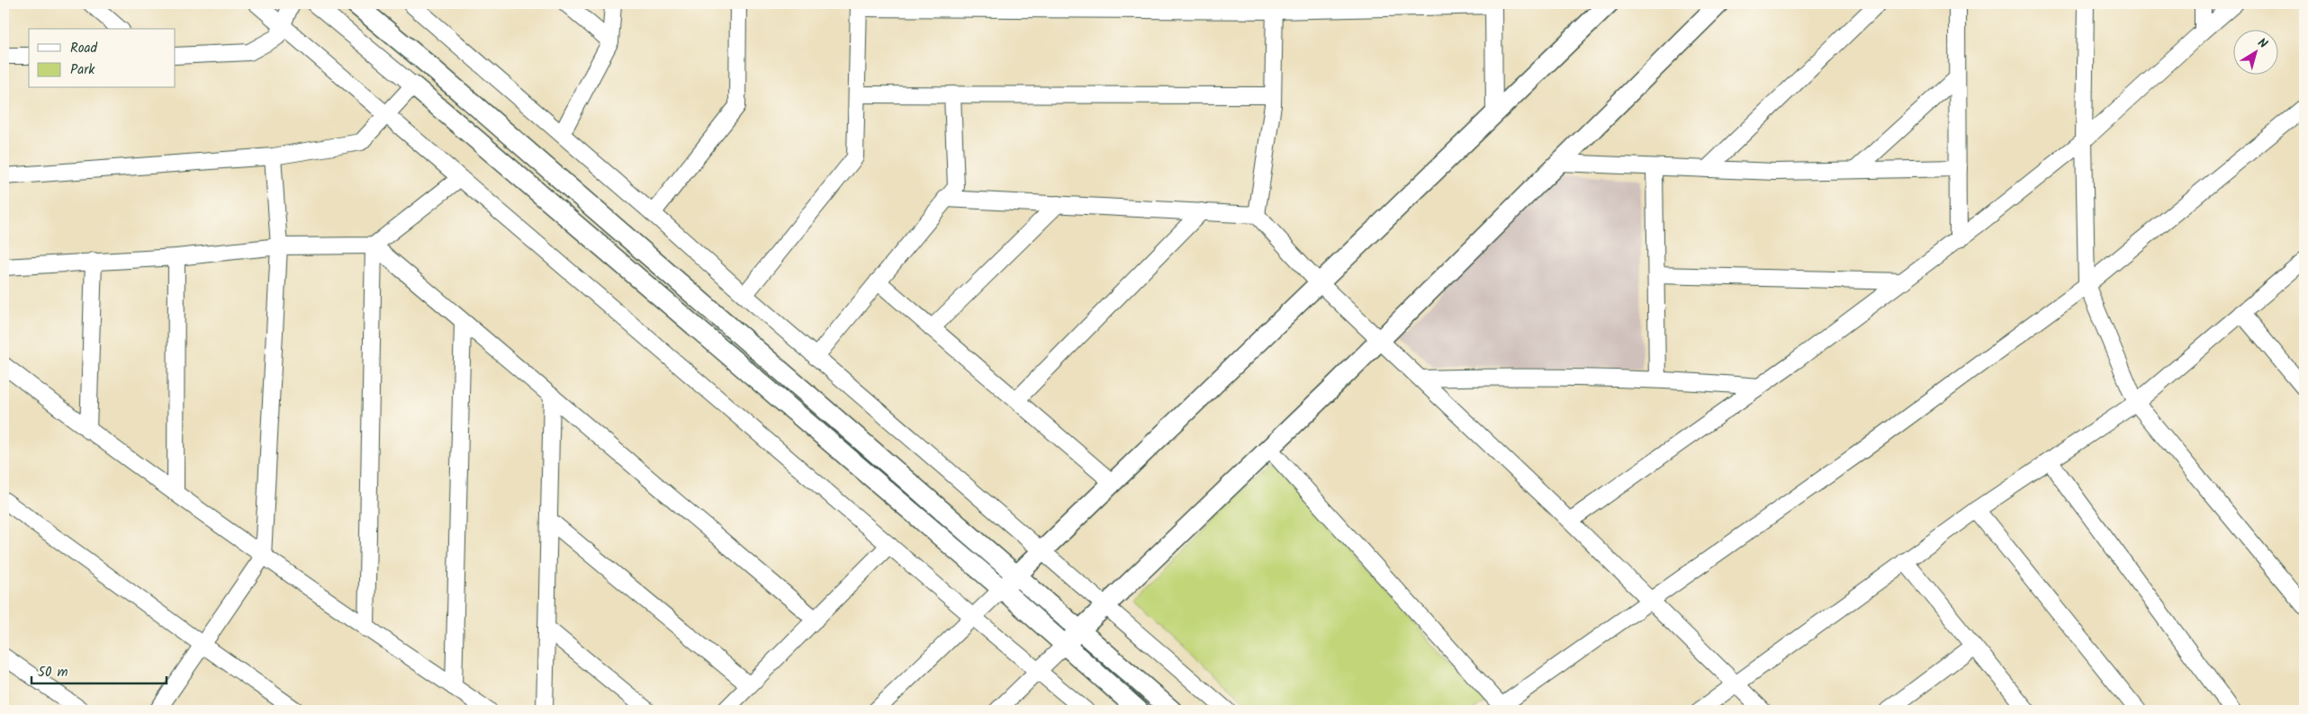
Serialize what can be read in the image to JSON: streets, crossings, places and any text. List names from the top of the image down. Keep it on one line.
{"legend":["Road","Park"],"scale_bar":"50 m","north":"top right"}
